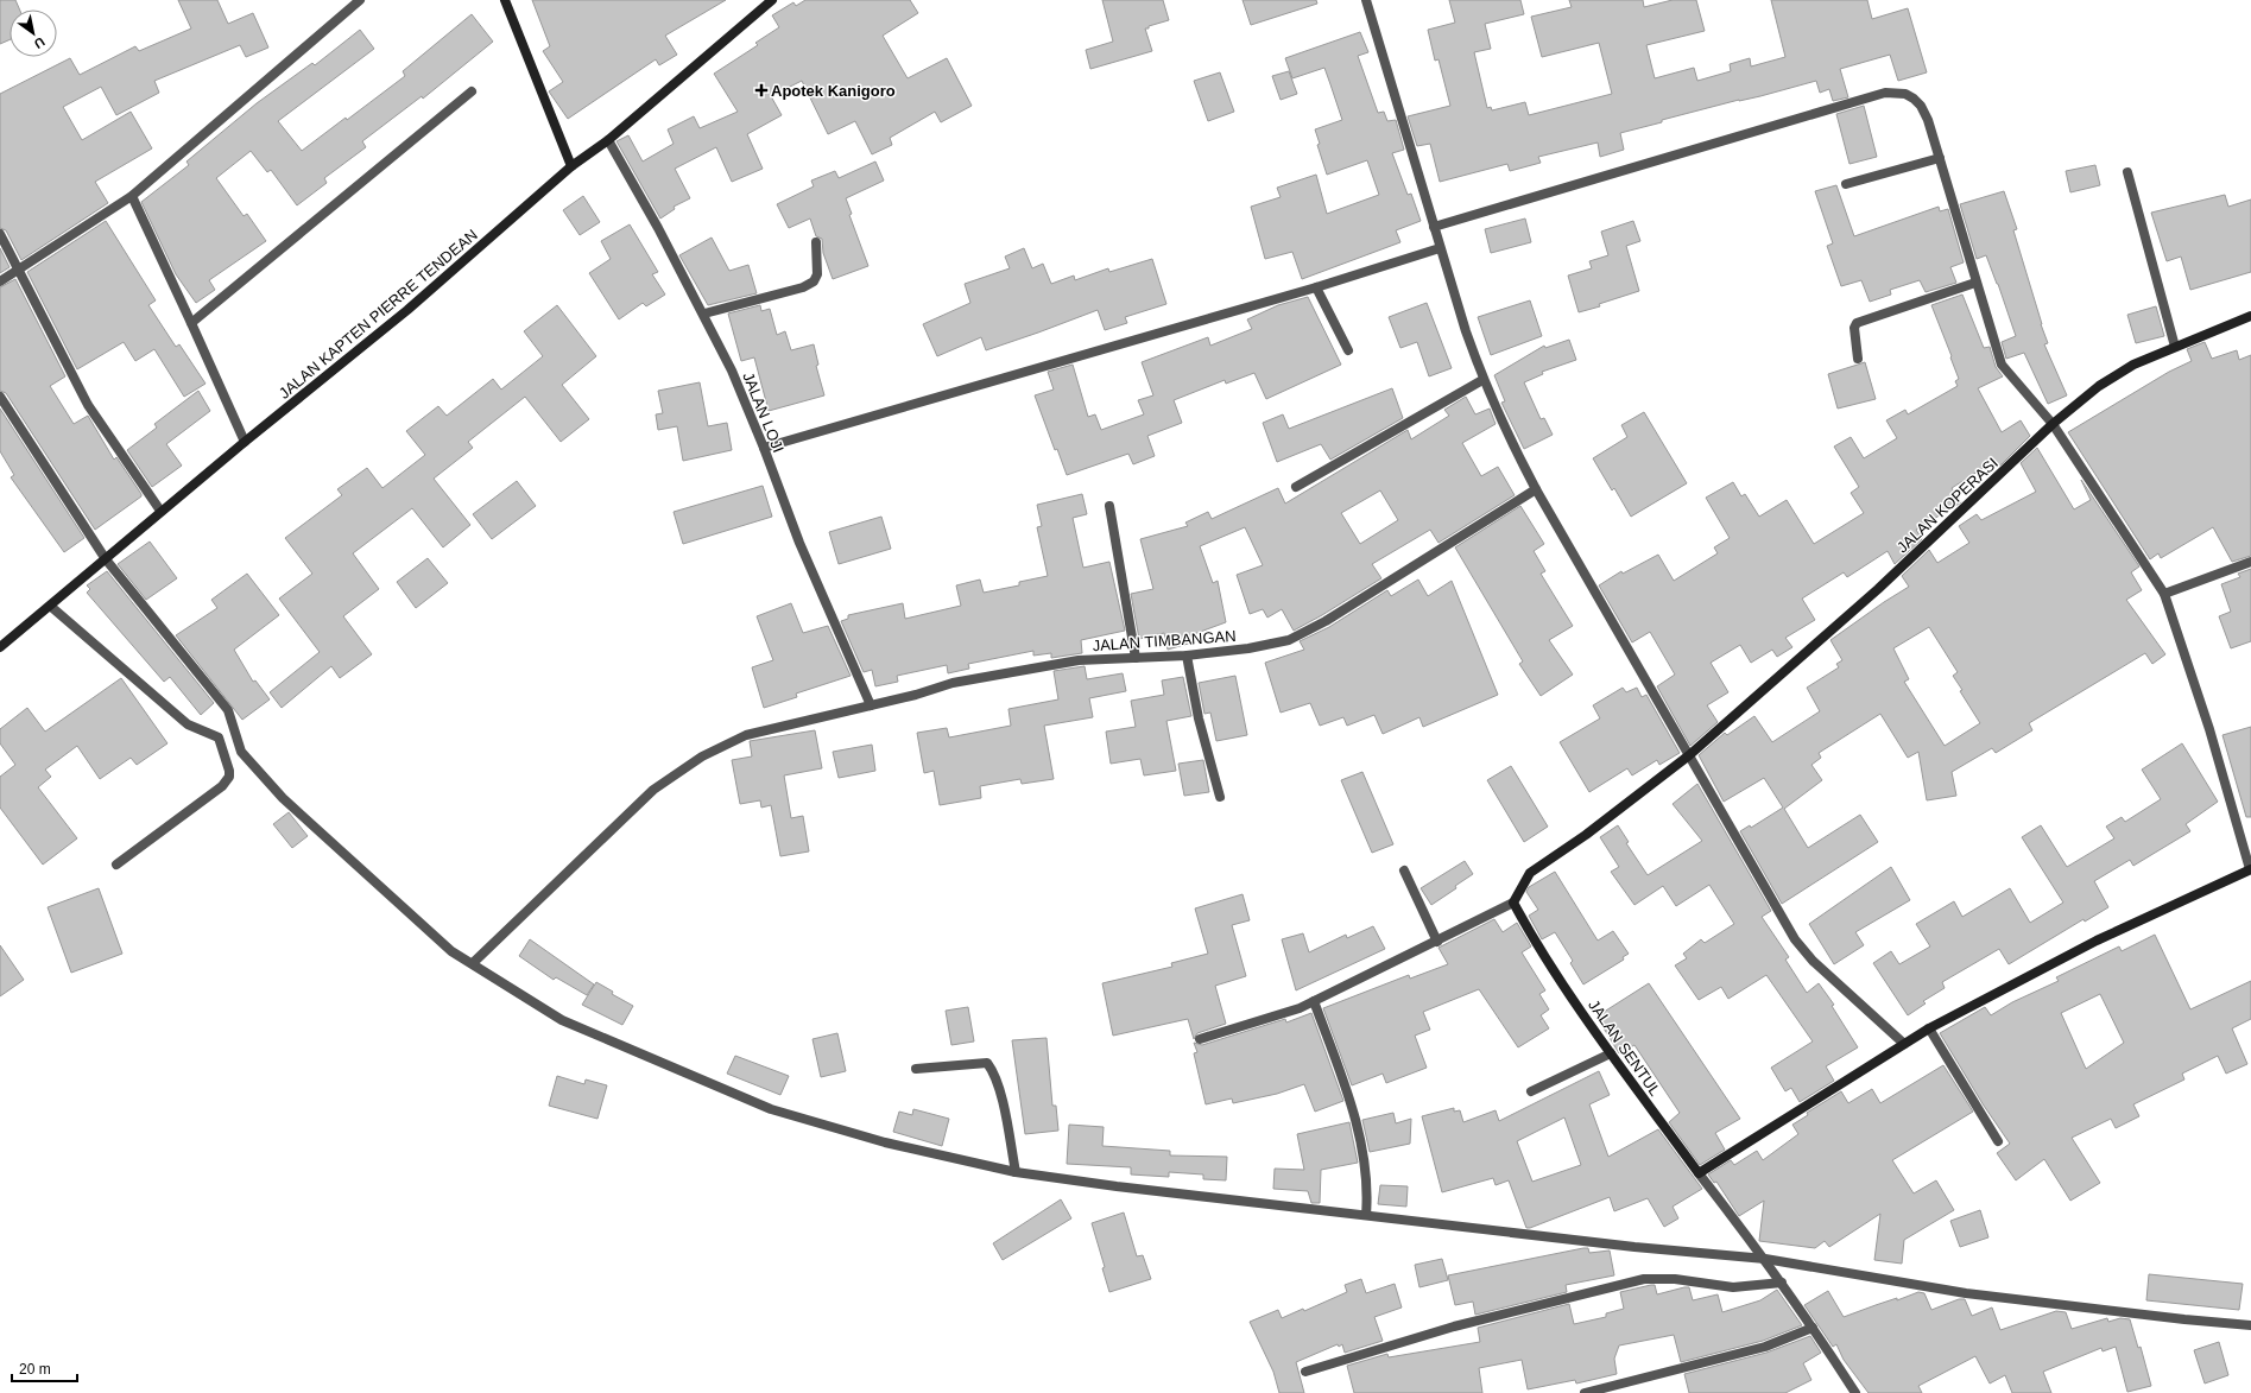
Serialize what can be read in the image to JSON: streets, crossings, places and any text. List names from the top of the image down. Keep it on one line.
{"streets":{"street":["JALAN KAPTEN PIERRE TENDEAN","JALAN LOJI","JALAN KOPERASI","JALAN TIMBANGAN","JALAN SENTUL"]},"crossings":[["JALAN KAPTEN PIERRE TENDEAN","JALAN LOJI"],["JALAN LOJI","JALAN TIMBANGAN"]],"places":{"health":["Apotek Kanigoro"]},"scale_bar":"20 m","north":"bottom right"}
